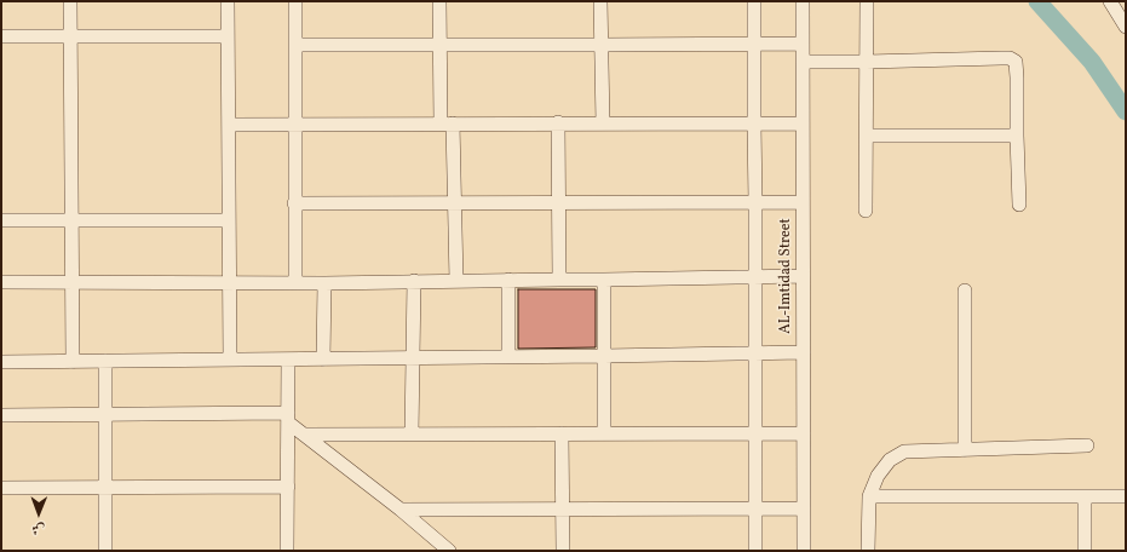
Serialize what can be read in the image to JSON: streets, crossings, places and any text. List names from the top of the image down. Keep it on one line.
{"streets":{"street":["AL-Imtidad Street"]},"north":"bottom"}
